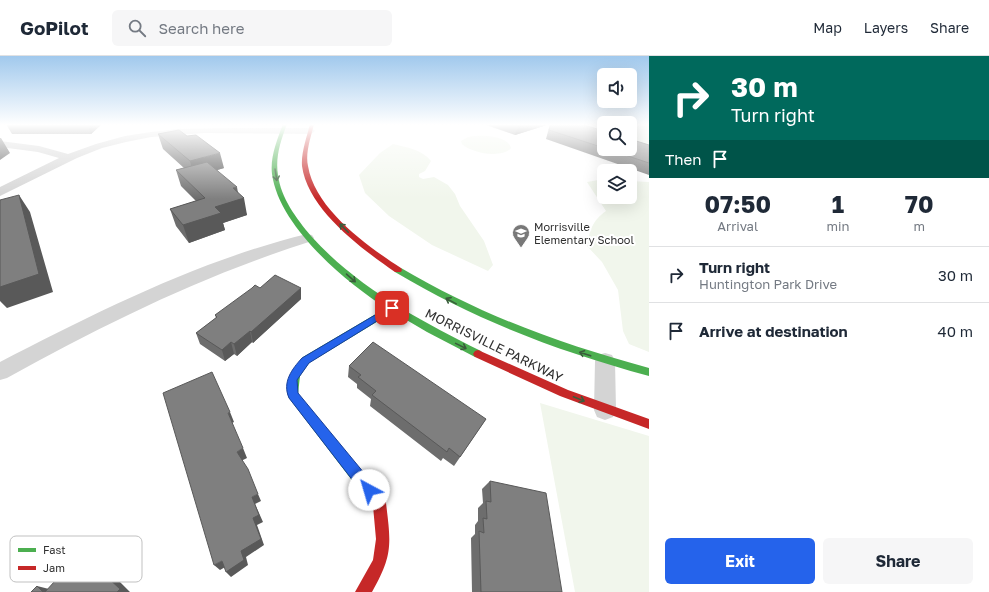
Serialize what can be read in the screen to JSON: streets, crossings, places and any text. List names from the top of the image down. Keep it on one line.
{"streets":{"main road":["MORRISVILLE PARKWAY"]},"places":{"school or university":["Morrisville Elementary School"]},"legend":["Fast","Jam"],"page":{"header":"GoPilot","search":"Search here","nav":["Map","Layers","Share"],"turn":["30 m","Turn right"],"then":"Then","eta":["07:50","Arrival","1","min","70","m"],"list":[{"name":"Turn right","note":"Huntington Park Drive","value":"30 m"},{"name":"Arrive at destination","value":"40 m"}],"buttons":["Exit","Share"]}}
